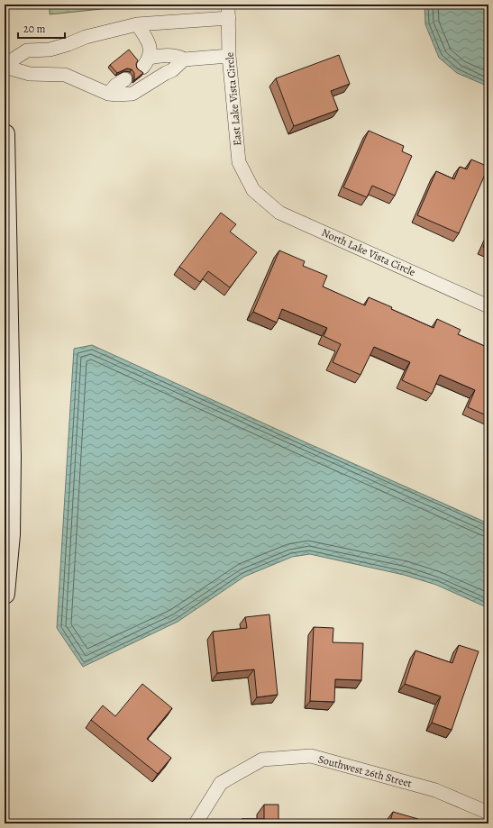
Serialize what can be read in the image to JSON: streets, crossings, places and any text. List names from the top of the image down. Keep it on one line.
{"streets":{"street":["East Lake Vista Circle","North Lake Vista Circle","Southwest 26th Street"]},"crossings":[["East Lake Vista Circle","North Lake Vista Circle"]],"scale_bar":"20 m"}
